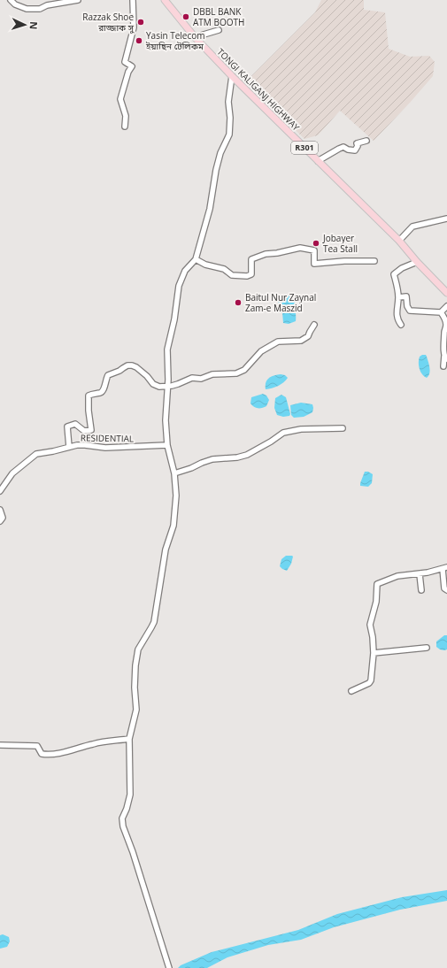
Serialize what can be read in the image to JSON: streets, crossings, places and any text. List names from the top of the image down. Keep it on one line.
{"streets":{"main road":["TONGI KALIGANJ HIGHWAY","R301"],"street":["RESIDENTIAL"]},"places":["DBBL BANK ATM BOOTH","Razzak Shoe রাজ্জাক সু","Yasin Telecom ইয়াছিন টেলিকম","Jobayer Tea Stall","Baitul Nur Zaynal Zam-e Maszid"],"north":"right"}
